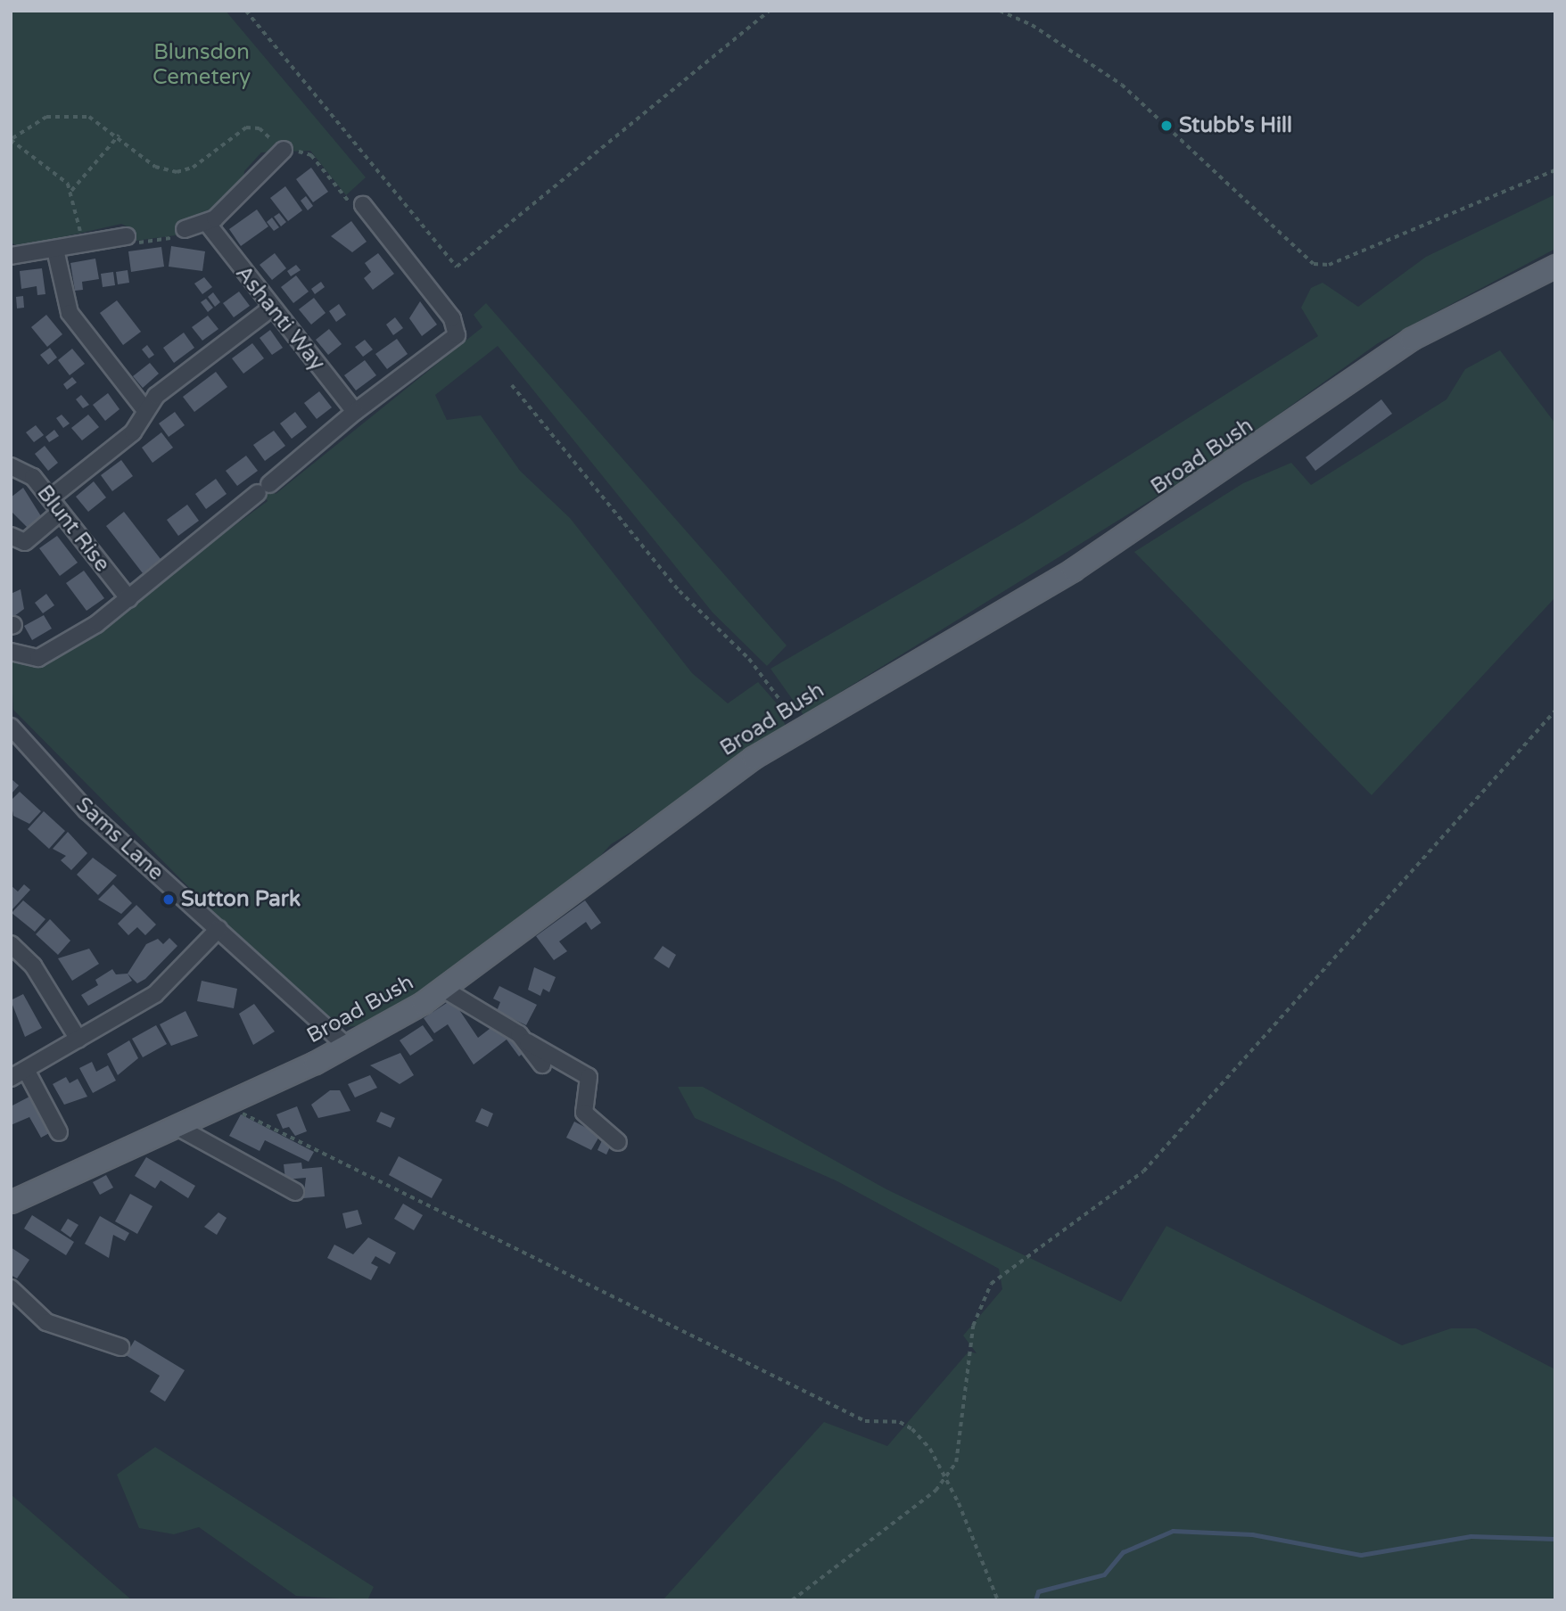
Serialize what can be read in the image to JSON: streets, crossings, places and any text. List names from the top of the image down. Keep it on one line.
{"streets":{"main road":["Broad Bush"],"street":["Ashanti Way","Blunt Rise","Sams Lane"]},"crossings":[["Broad Bush","Sams Lane"]],"parks":["Blunsdon Cemetery"],"places":["Stubb's Hill","Sutton Park"]}
